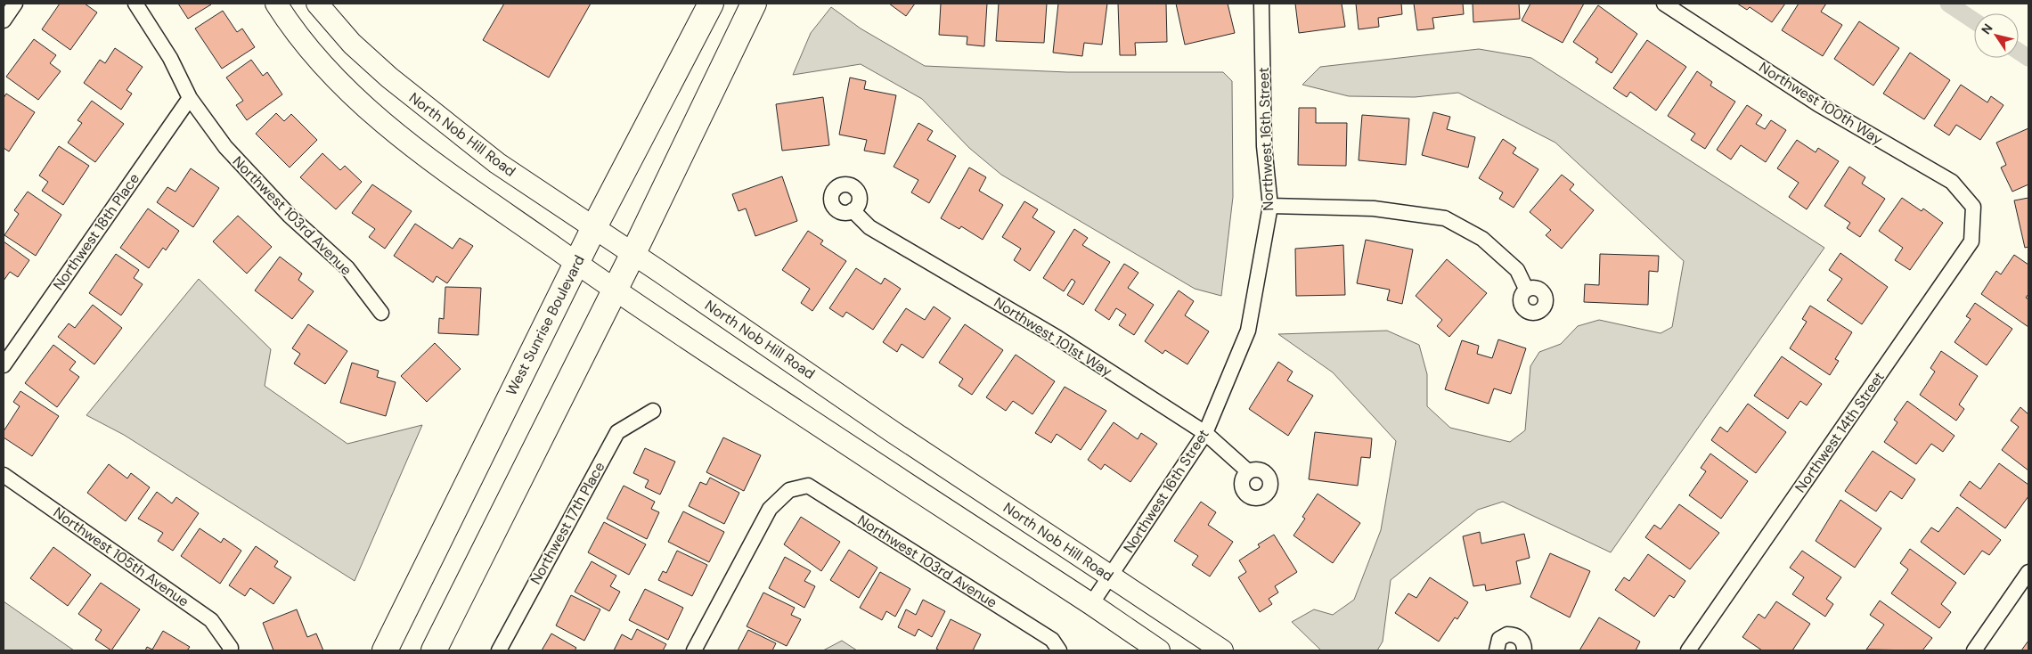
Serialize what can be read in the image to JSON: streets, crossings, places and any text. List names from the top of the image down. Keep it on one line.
{"streets":{"highway":["West Sunrise Boulevard"],"main road":["North Nob Hill Road"],"street":["Northwest 100th Way","Northwest 16th Street","Northwest 103rd Avenue","Northwest 18th Place","Northwest 101st Way","Northwest 14th Street","Northwest 17th Place","Northwest 105th Avenue"]},"crossings":[["Northwest 100th Way","Northwest 14th Street"],["North Nob Hill Road","Northwest 16th Street"],["North Nob Hill Road","West Sunrise Boulevard"],["Northwest 16th Street","Northwest 101st Way"],["Northwest 103rd Avenue","Northwest 18th Place"]],"north":"top left"}
